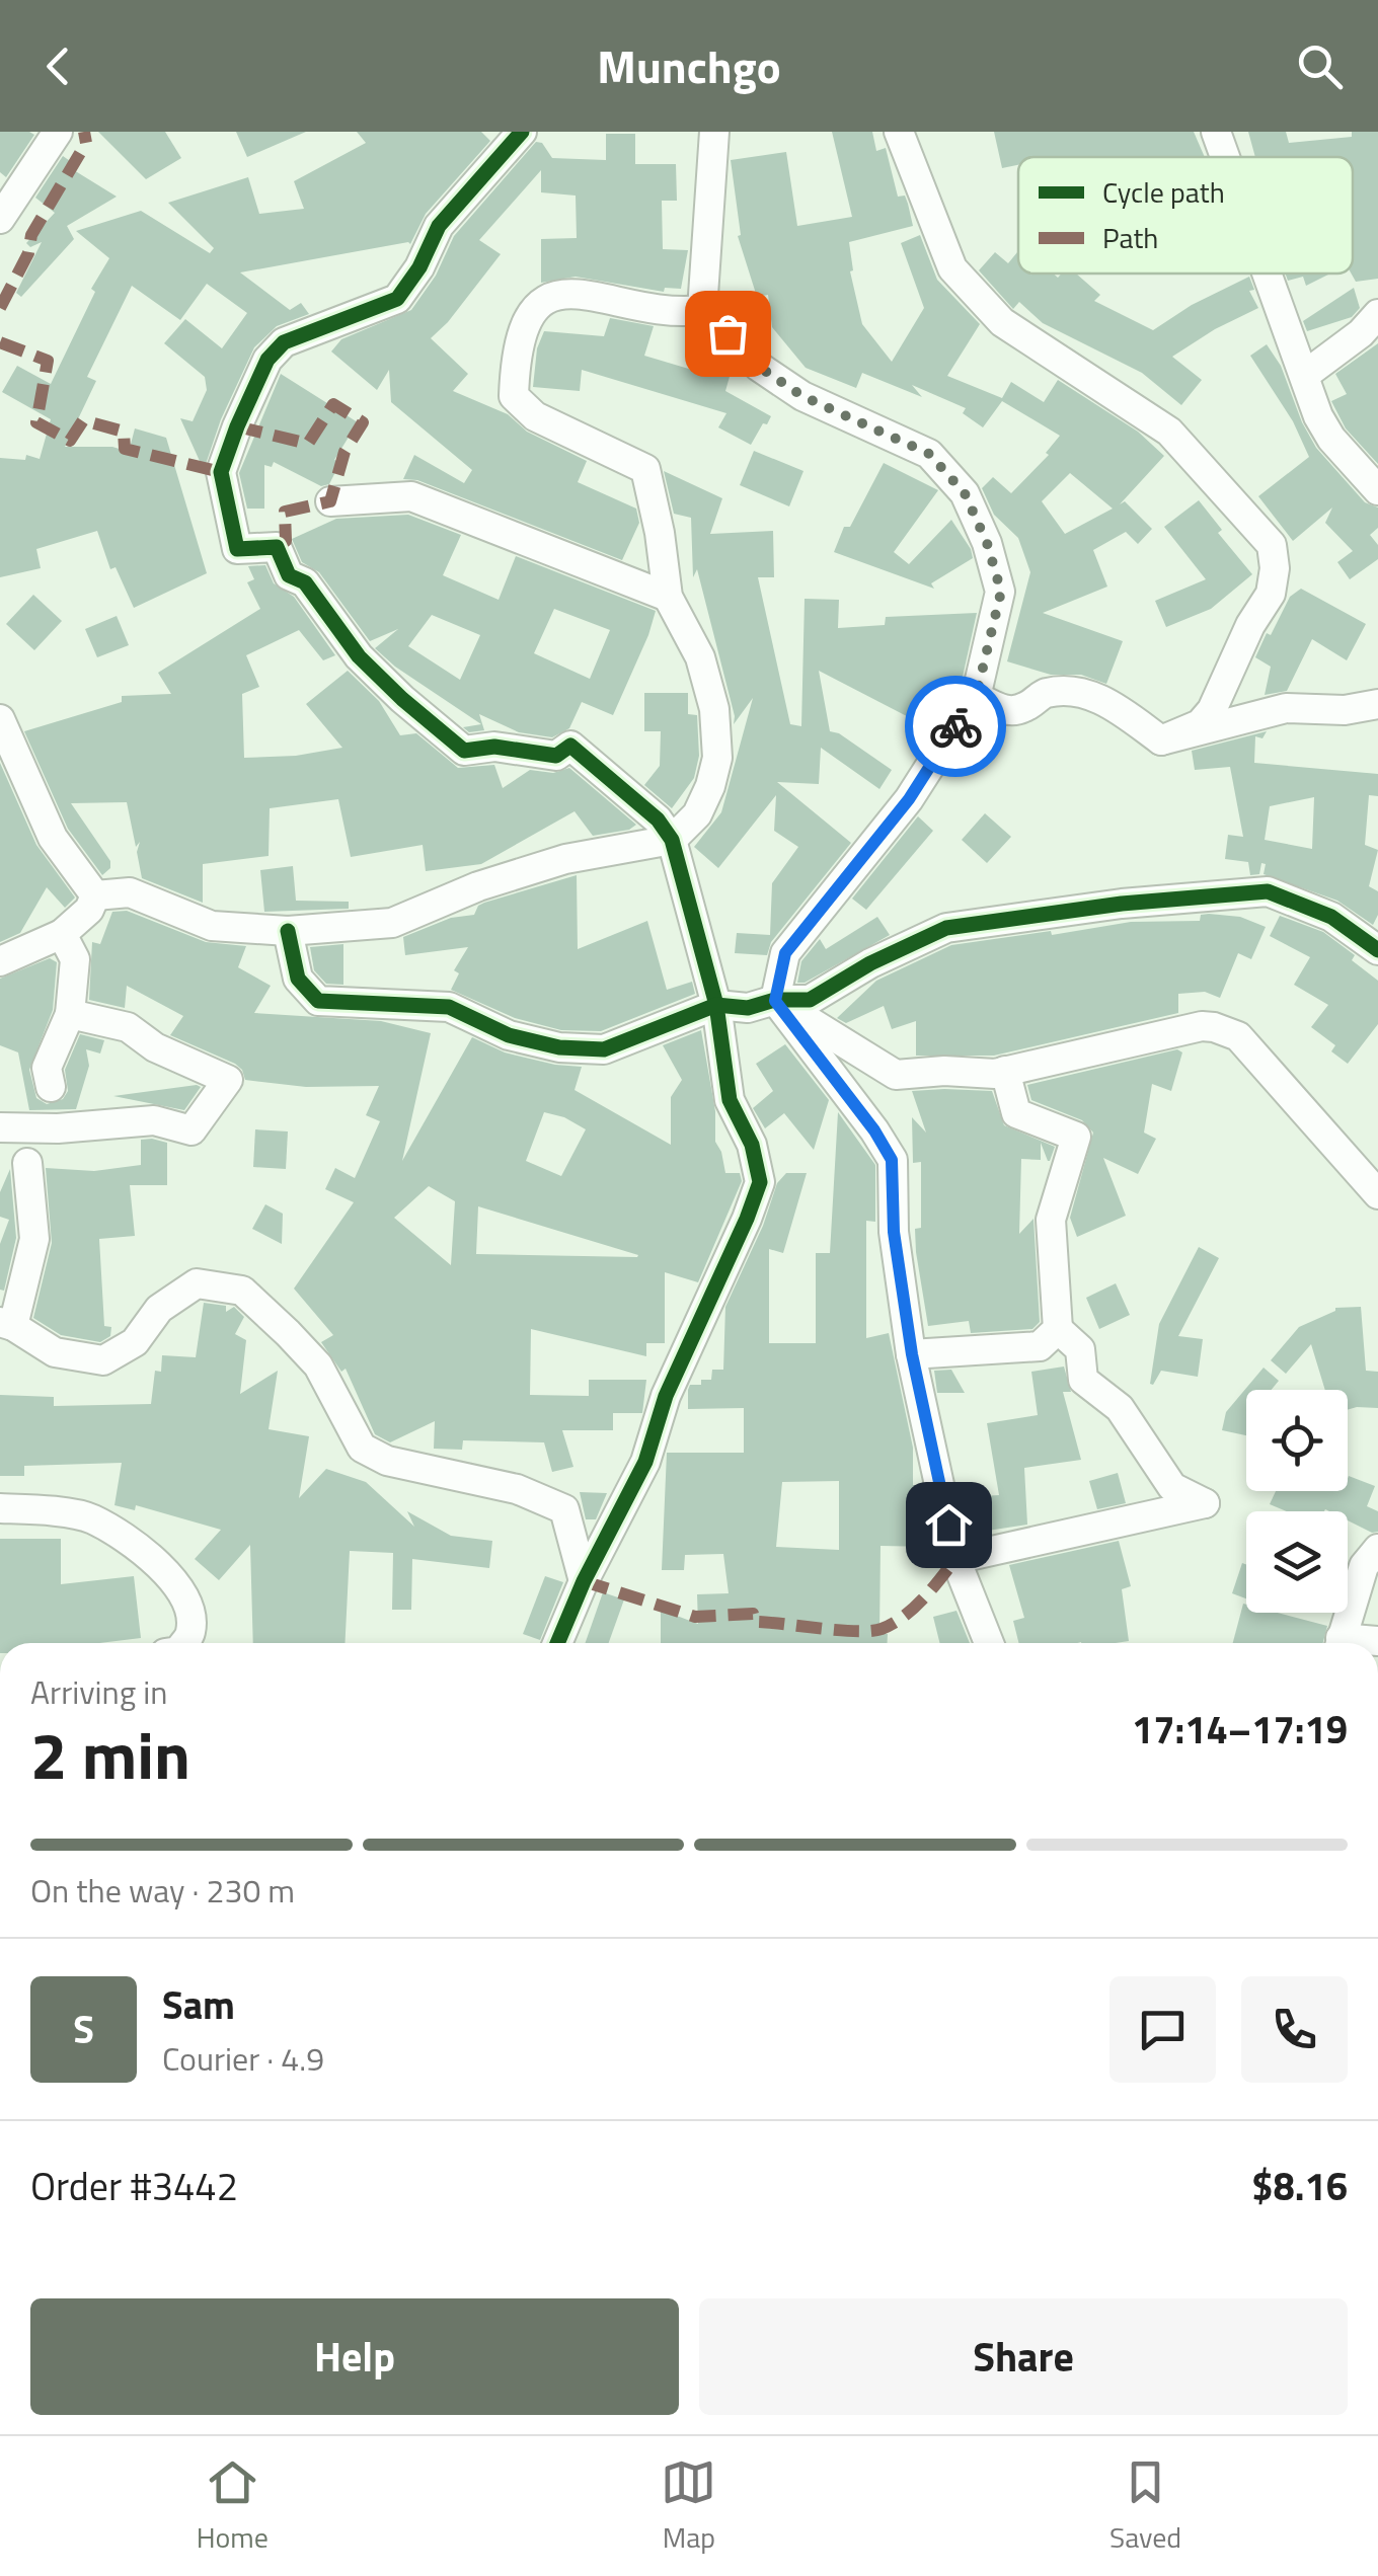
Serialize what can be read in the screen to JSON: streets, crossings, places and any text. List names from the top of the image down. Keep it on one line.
{"legend":["Cycle path","Path"],"page":{"header":"Munchgo","heading":["2 min","Arriving in","17:14–17:19"],"panel":["Sam","Courier · 4.9","Order #3442","$8.16"],"bar":"On the way · 230 m","round":"S","buttons":["Help","Share"],"tabs":["Home","Map","Saved"]}}
